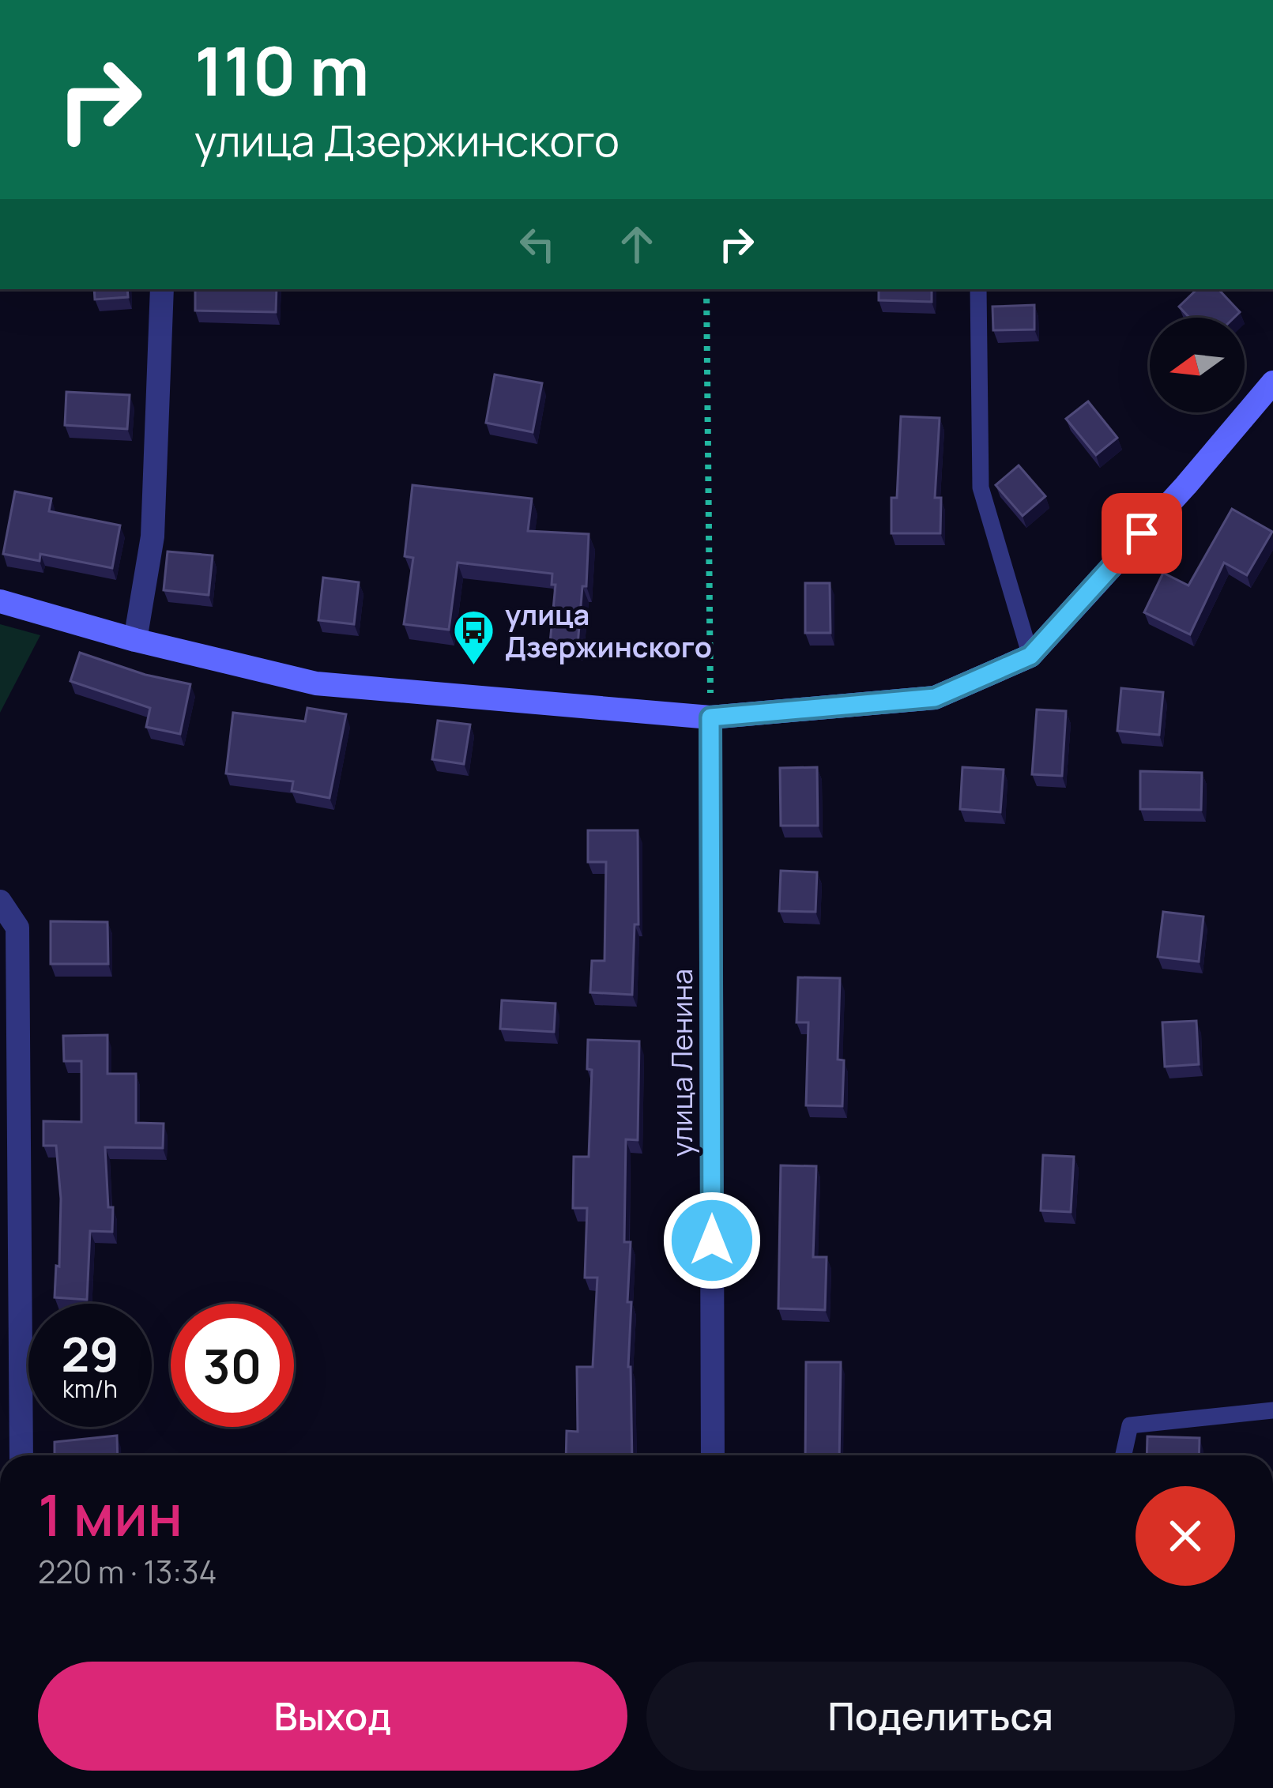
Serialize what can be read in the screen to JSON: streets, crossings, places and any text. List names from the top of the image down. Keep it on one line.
{"streets":{"street":["улица Ленина"]},"places":{"bus stop":["улица Дзержинского"]},"north":"left","page":{"turn":["110 m","улица Дзержинского"],"speed":"29 km/h","limit":"30","heading":["1 мин","220 m · 13:34"],"buttons":["Выход","Поделиться"]}}
